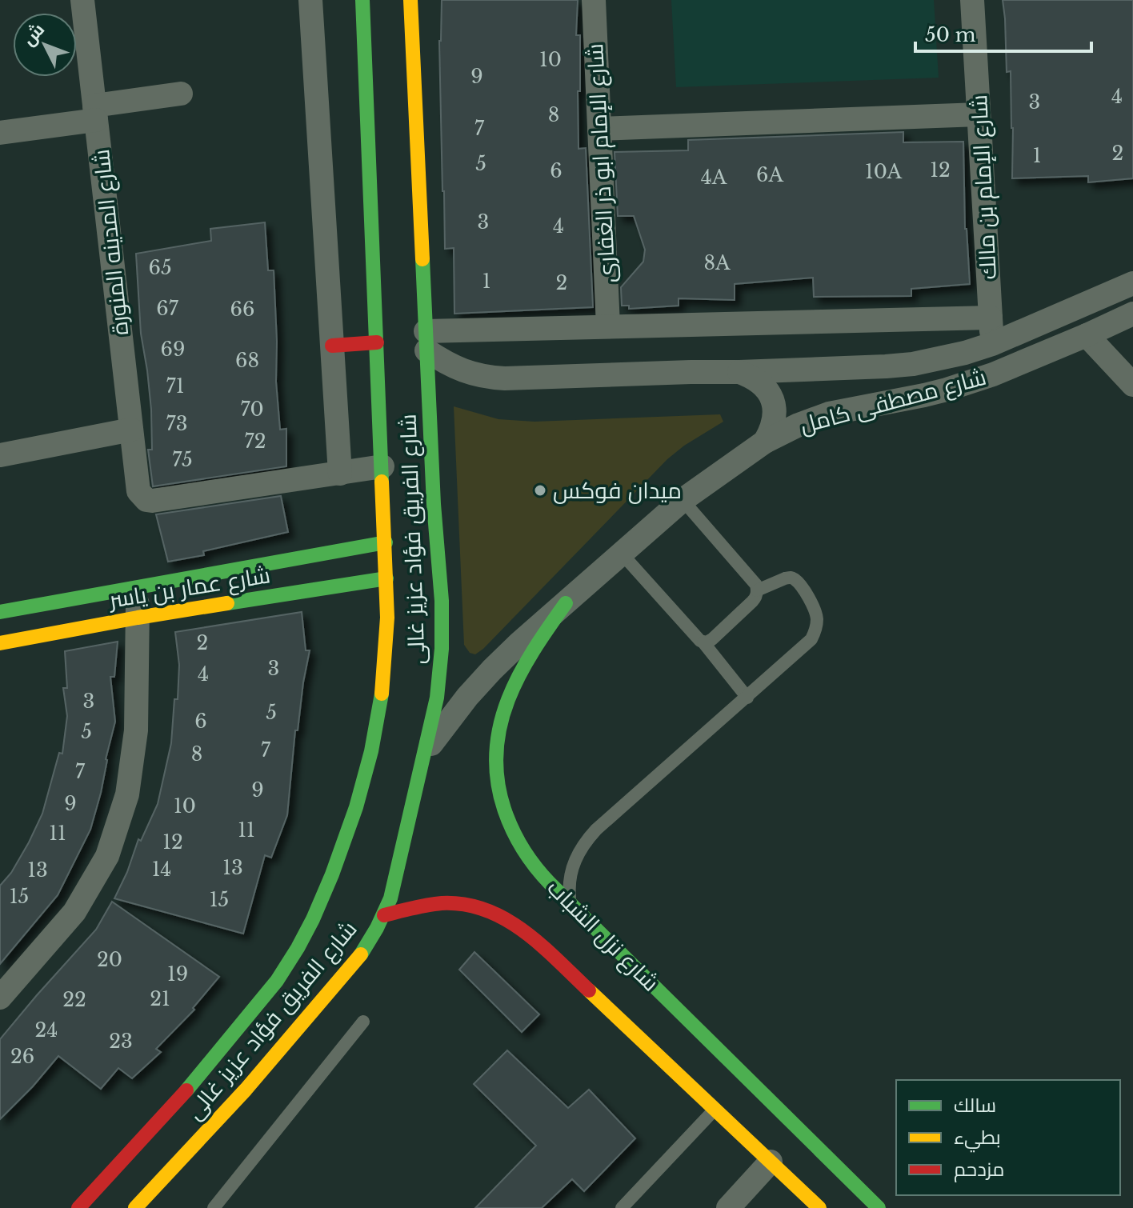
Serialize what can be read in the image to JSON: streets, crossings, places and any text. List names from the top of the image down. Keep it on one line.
{"streets":{"street":["شارع الإمام ابو ذر الغفارى","شارع الإمام بن مالك","شارع المدينه المنورة","شارع مصطفى كامل","شارع الفريق فؤاد عزيز غالى","شارع عمار بن ياسر","شارع نزل الشباب"]},"crossings":[["شارع الإمام بن مالك","شارع مصطفى كامل"],["شارع مصطفى كامل","شارع الفريق فؤاد عزيز غالى"],["شارع مصطفى كامل","شارع نزل الشباب"],["شارع الفريق فؤاد عزيز غالى","شارع عمار بن ياسر"]],"places":["ميدان فوكس"],"house_numbers":["10","9","4","3","8","7","2","1","5","12","6","10A","6A","4A","3","4","8A","65","1","2","67","66","69","68","71","70","73","72","75","2","3","4","3","5","6","5","7","8","7","9","9","10","11","11","12","13","14","13","15","15","20","19","21","22","24","23","26"],"legend":["سالك","بطيء","مزدحم"],"scale_bar":"50 m","north":"top left"}
